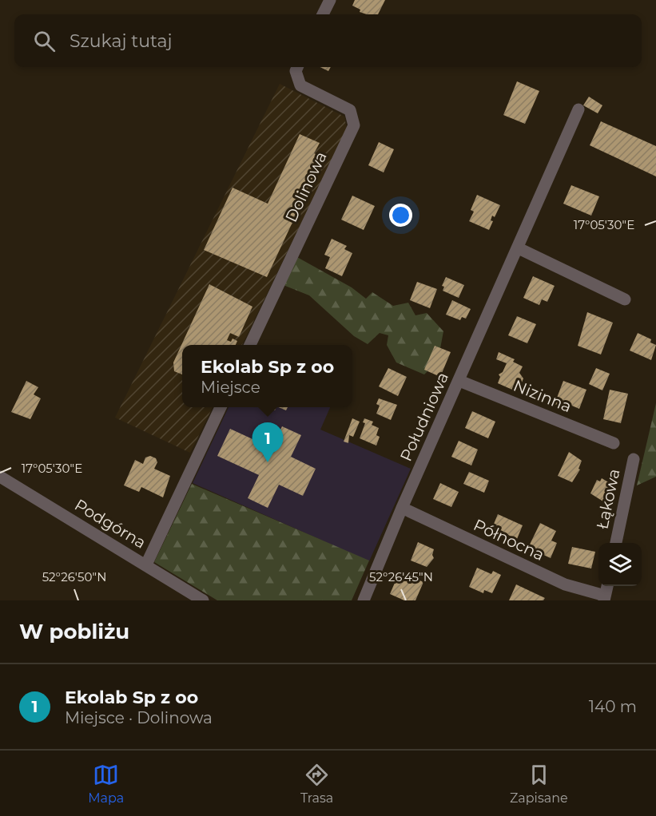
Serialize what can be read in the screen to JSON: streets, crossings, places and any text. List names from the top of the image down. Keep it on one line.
{"streets":{"street":["Dolinowa","Nizinna","Południowa","Łąkowa","Podgórna","Północna"]},"crossings":[["Nizinna","Południowa"],["Południowa","Północna"]],"page":{"search":"Szukaj tutaj","popup":["Ekolab Sp z oo","Miejsce"],"pins":"1","heading":"W pobliżu","list":[{"mark":"1","name":"Ekolab Sp z oo","note":"Miejsce · Dolinowa","value":"140 m"}],"nav":["Mapa","Trasa","Zapisane"]},"coordinates":["17°05'30\"E","52°26'50\"N","52°26'45\"N"]}
